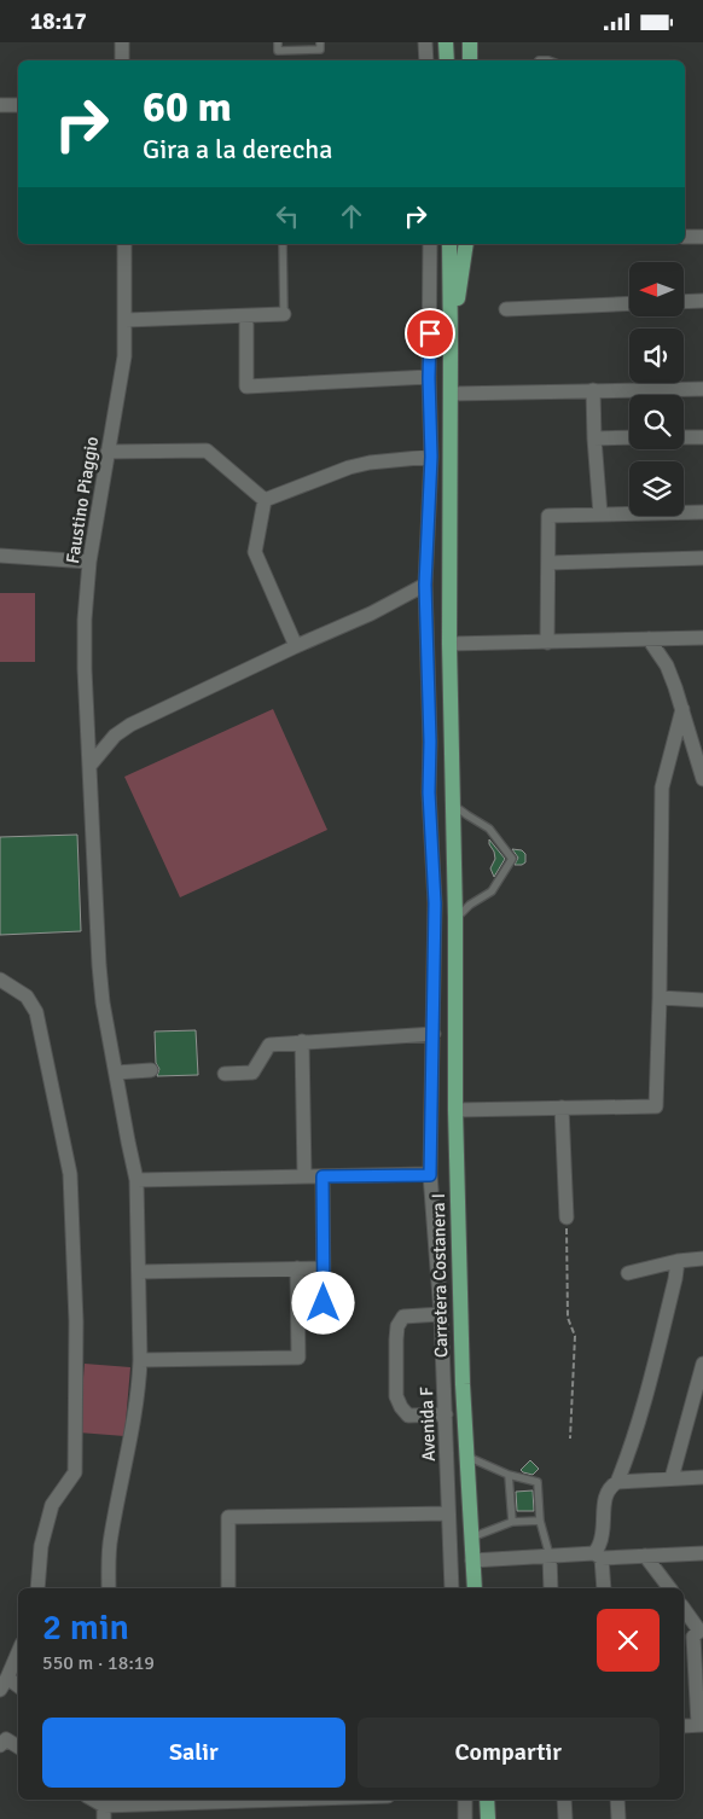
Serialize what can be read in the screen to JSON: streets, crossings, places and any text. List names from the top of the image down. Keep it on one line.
{"streets":{"main road":["Carretera Costanera I"],"street":["Faustino Piaggio","Avenida F"]},"north":"left","page":{"status":"18:17","turn":["60 m","Gira a la derecha"],"heading":["2 min","550 m · 18:19"],"buttons":["Salir","Compartir"]}}
